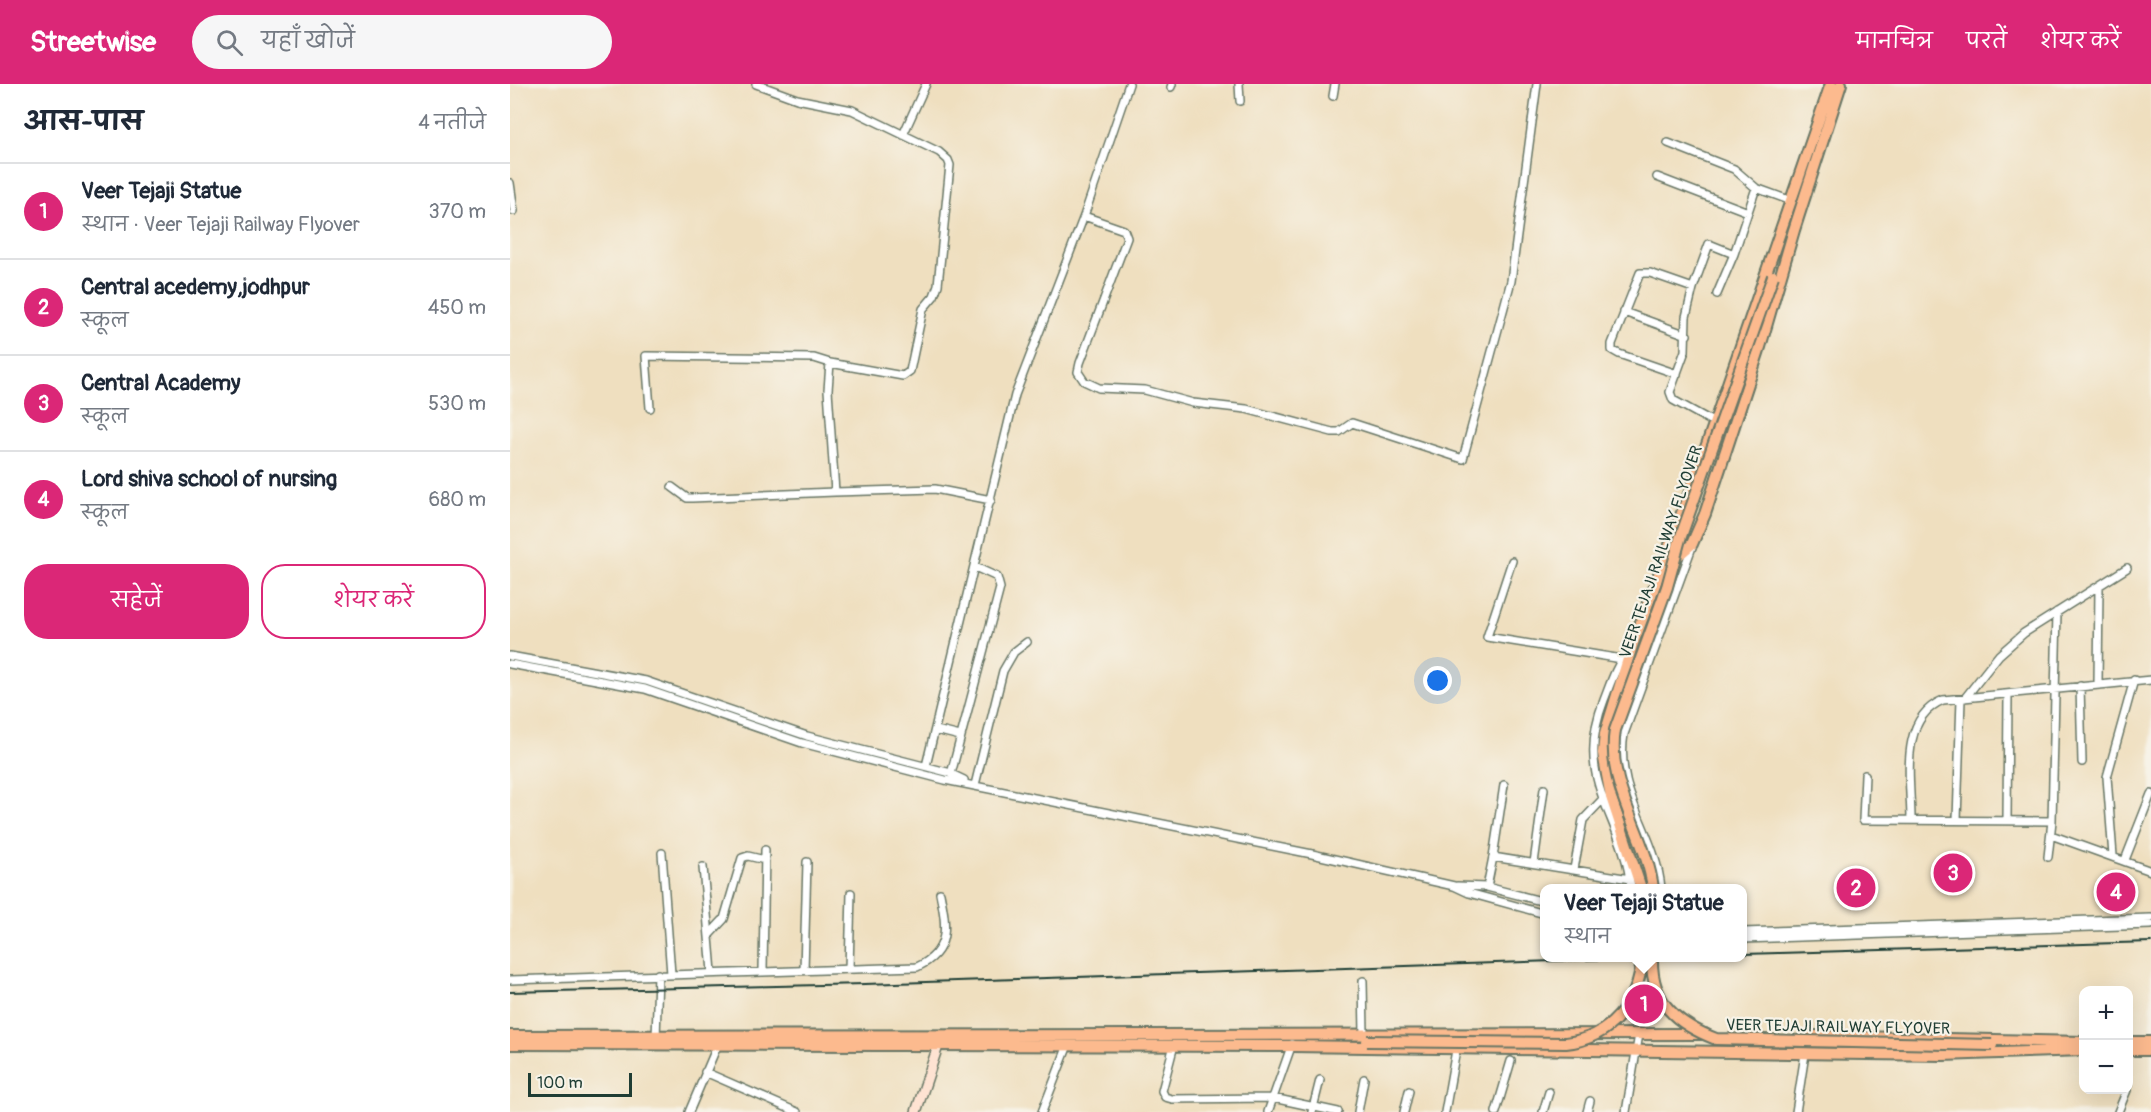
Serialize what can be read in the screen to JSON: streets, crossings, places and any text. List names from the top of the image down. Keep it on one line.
{"streets":{"main road":["VEER TEJAJI RAILWAY FLYOVER"]},"scale_bar":"100 m","page":{"header":"Streetwise","search":"यहाँ खोजें","nav":["मानचित्र","परतें","शेयर करें"],"heading":["आस-पास","4 नतीजे"],"list":[{"mark":"1","name":"Veer Tejaji Statue","note":"स्थान · Veer Tejaji Railway Flyover","value":"370 m"},{"mark":"2","name":"Central acedemy,jodhpur","note":"स्कूल","value":"450 m"},{"mark":"3","name":"Central Academy","note":"स्कूल","value":"530 m"},{"mark":"4","name":"Lord shiva school of nursing","note":"स्कूल","value":"680 m"}],"buttons":["सहेजें","शेयर करें"],"pins":["3","2","4","1"],"popup":["Veer Tejaji Statue","स्थान"],"map_buttons":["+","−"],"scale":"100 m"}}
